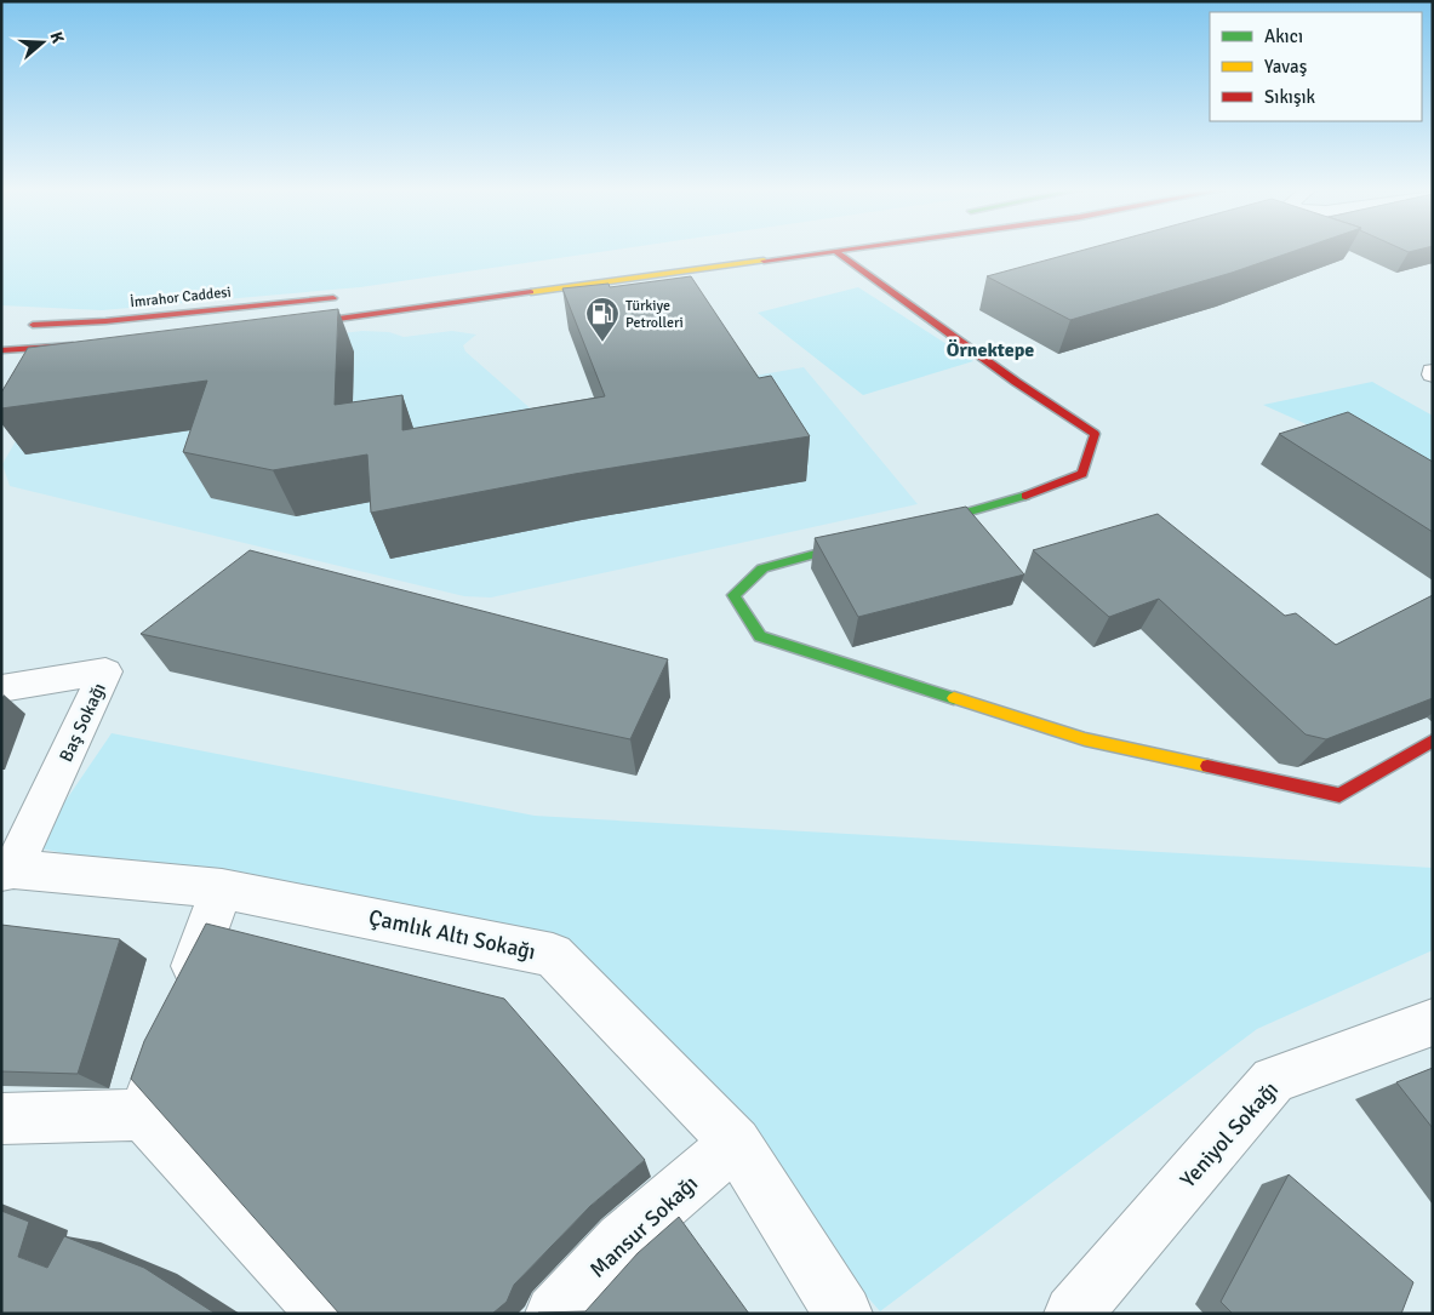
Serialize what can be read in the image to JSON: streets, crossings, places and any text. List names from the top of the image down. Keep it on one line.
{"streets":{"main road":["İmrahor Caddesi"],"street":["Baş Sokağı","Çamlık Altı Sokağı","Yeniyol Sokağı","Mansur Sokağı"]},"crossings":[["Baş Sokağı","Çamlık Altı Sokağı"],["Çamlık Altı Sokağı","Mansur Sokağı"]],"districts":["Örnektepe"],"places":{"fuel station":["Türkiye Petrolleri"]},"legend":["Akıcı","Yavaş","Sıkışık"],"north":"right"}
